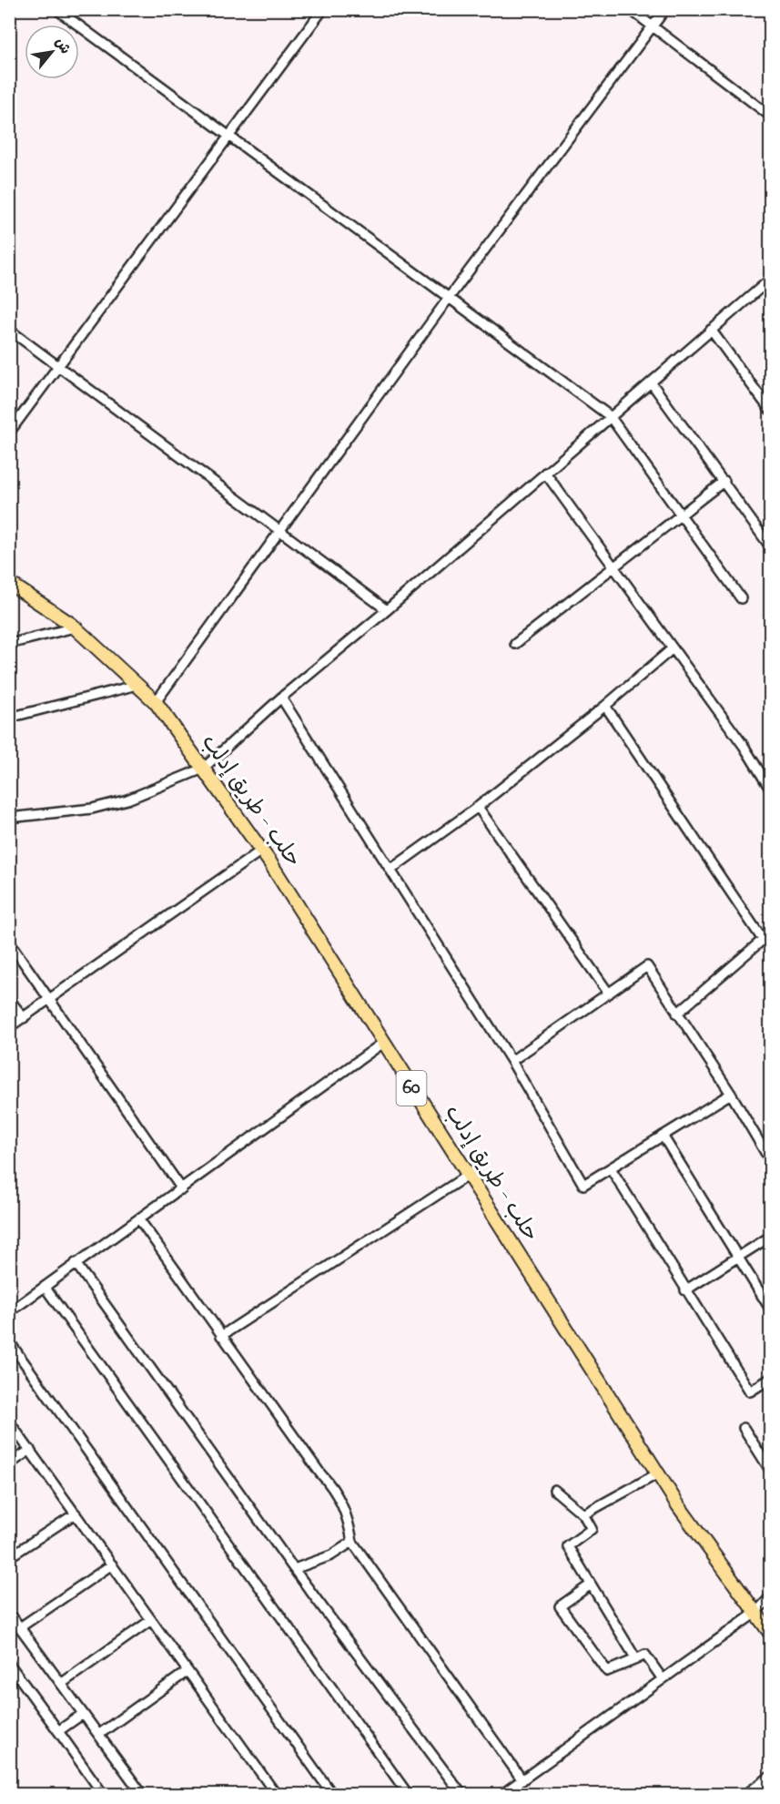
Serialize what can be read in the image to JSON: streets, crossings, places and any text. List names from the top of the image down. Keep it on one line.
{"streets":{"highway":["حلب - طريق إدلب","60"]},"north":"top right"}
